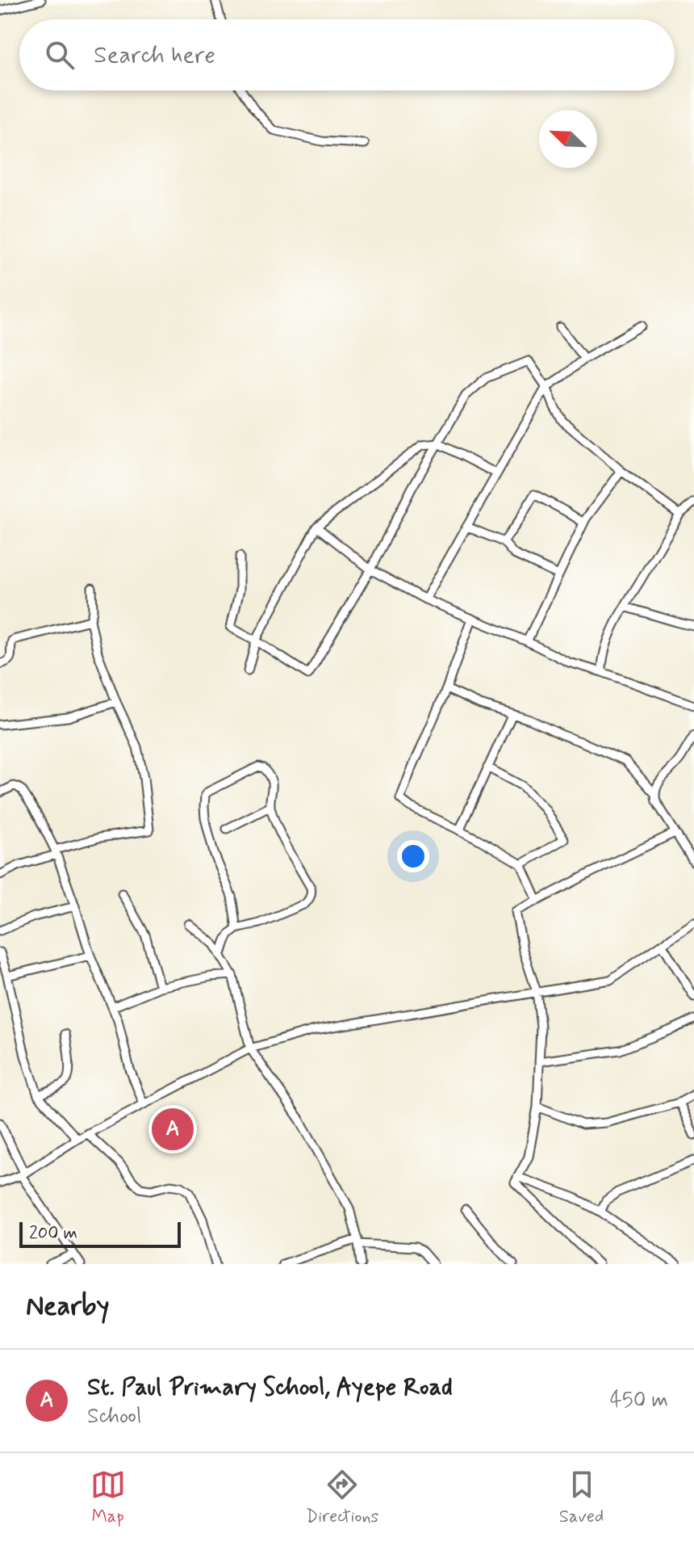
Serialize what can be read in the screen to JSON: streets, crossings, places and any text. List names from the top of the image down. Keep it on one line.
{"scale_bar":"200 m","north":"top left","page":{"search":"Search here","pins":"A","scale":"200 m","heading":"Nearby","list":[{"mark":"A","name":"St. Paul Primary School, Ayepe Road","note":"School","value":"450 m"}],"nav":["Map","Directions","Saved"]}}
